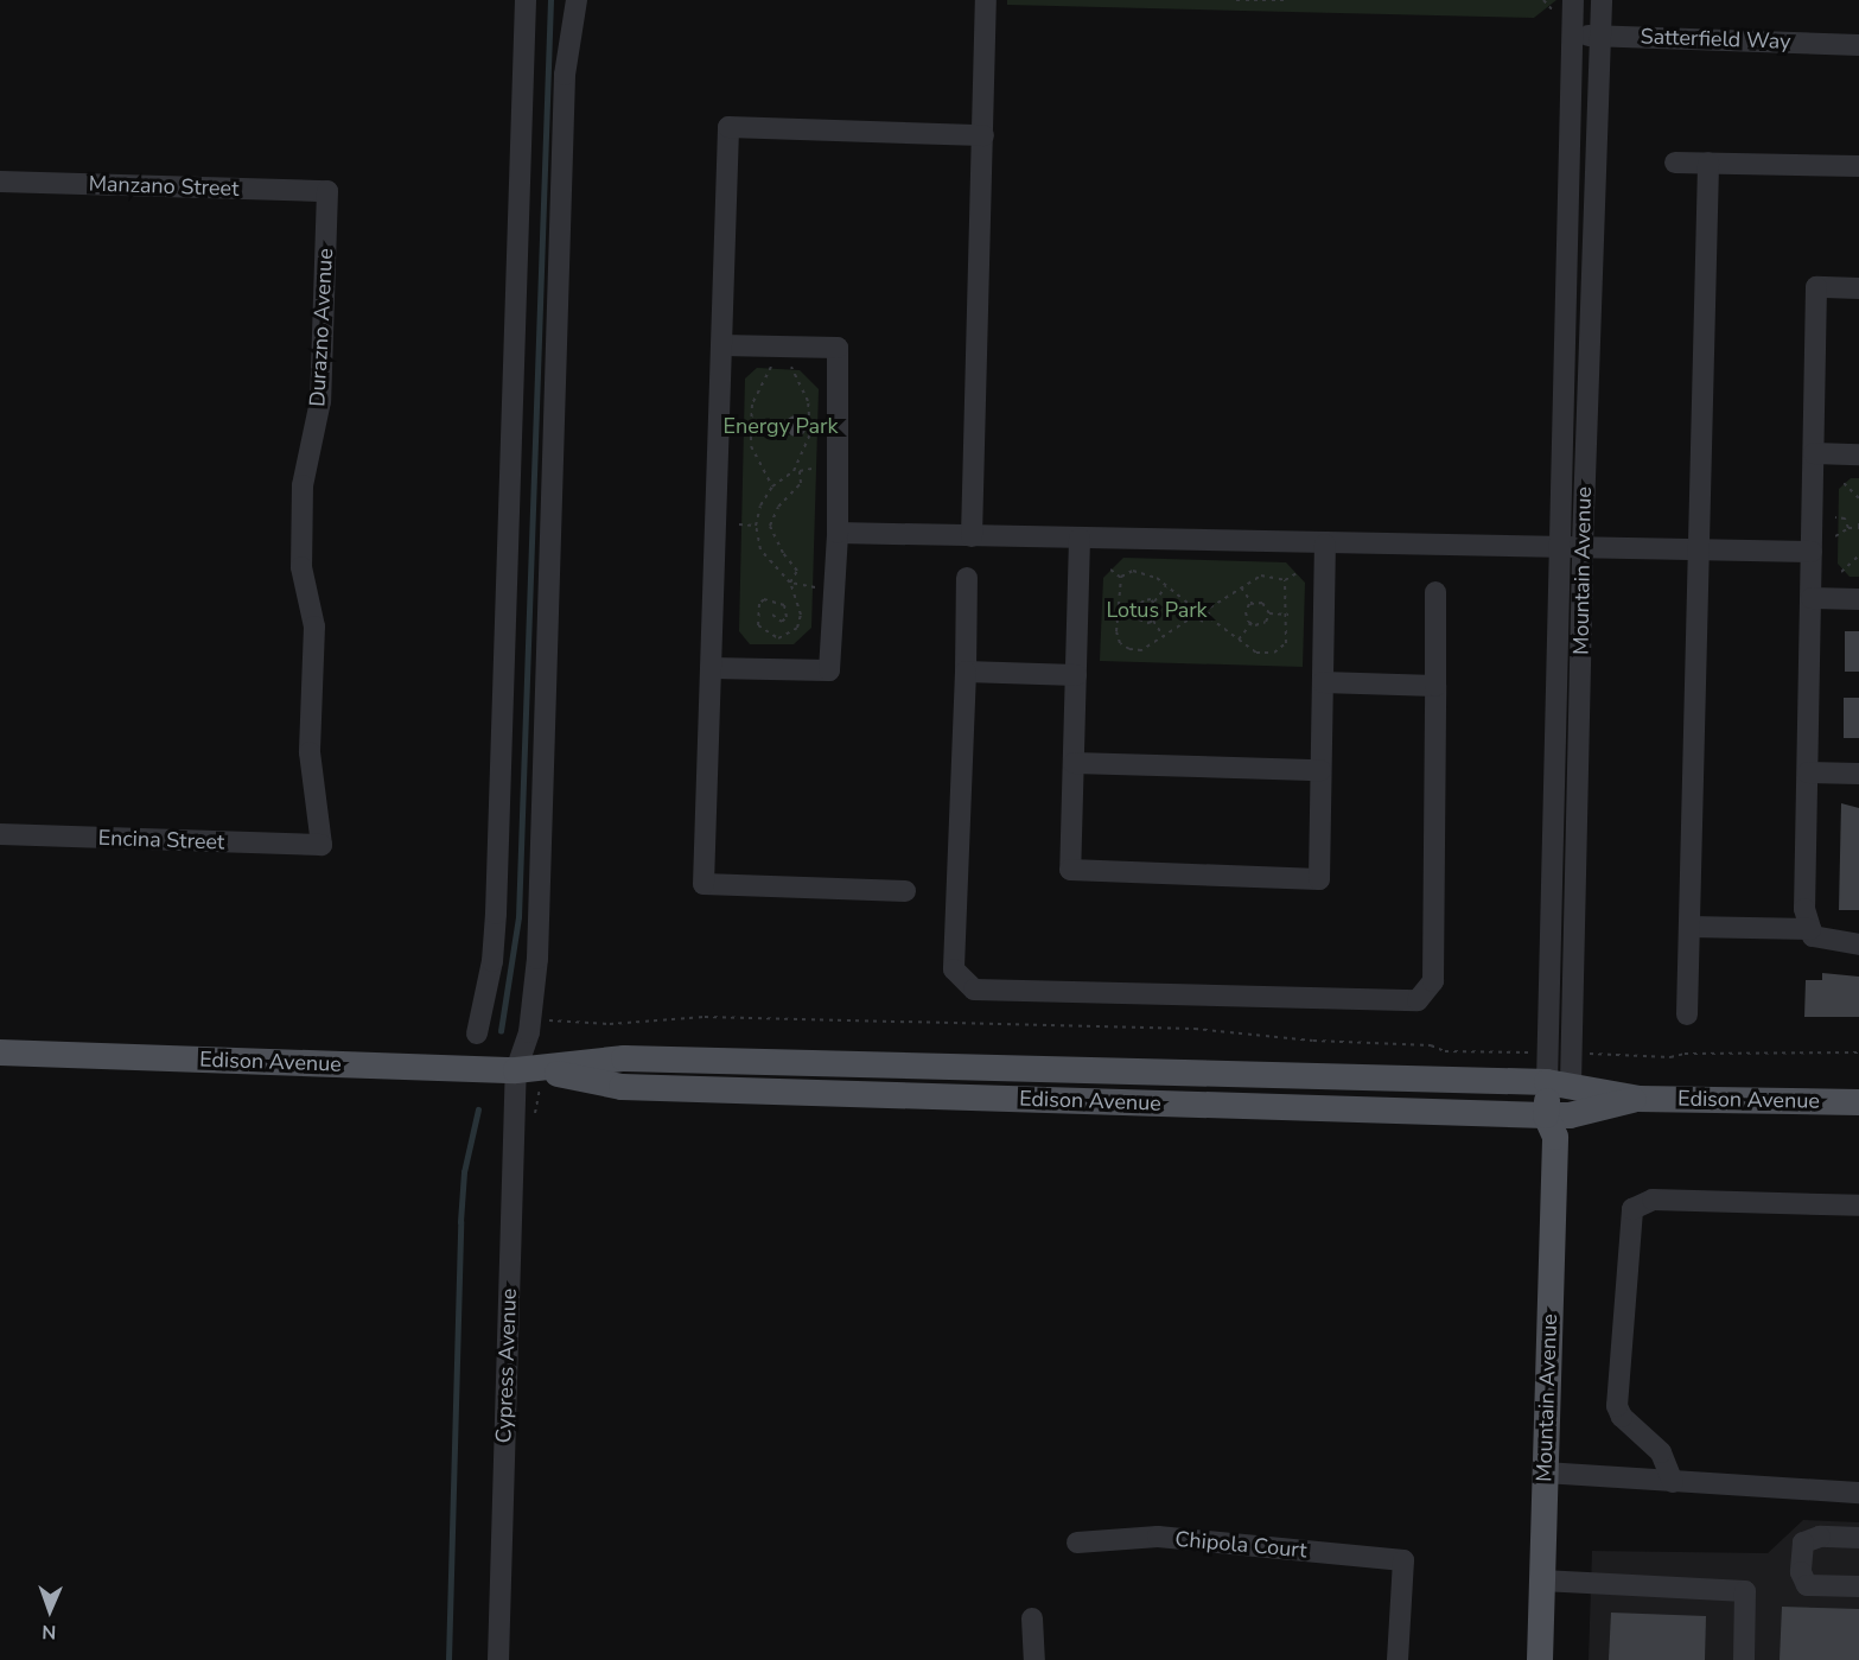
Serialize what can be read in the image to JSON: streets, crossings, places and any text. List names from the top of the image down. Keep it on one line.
{"streets":{"main road":["Mountain Avenue","Edison Avenue"],"street":["Satterfield Way","Manzano Street","Durazno Avenue","Encina Street","Cypress Avenue","Chipola Court"]},"crossings":[["Satterfield Way","Mountain Avenue"],["Manzano Street","Durazno Avenue"],["Durazno Avenue","Encina Street"],["Mountain Avenue","Edison Avenue"],["Edison Avenue","Cypress Avenue"]],"parks":["Energy Park","Lotus Park"],"north":"bottom"}
